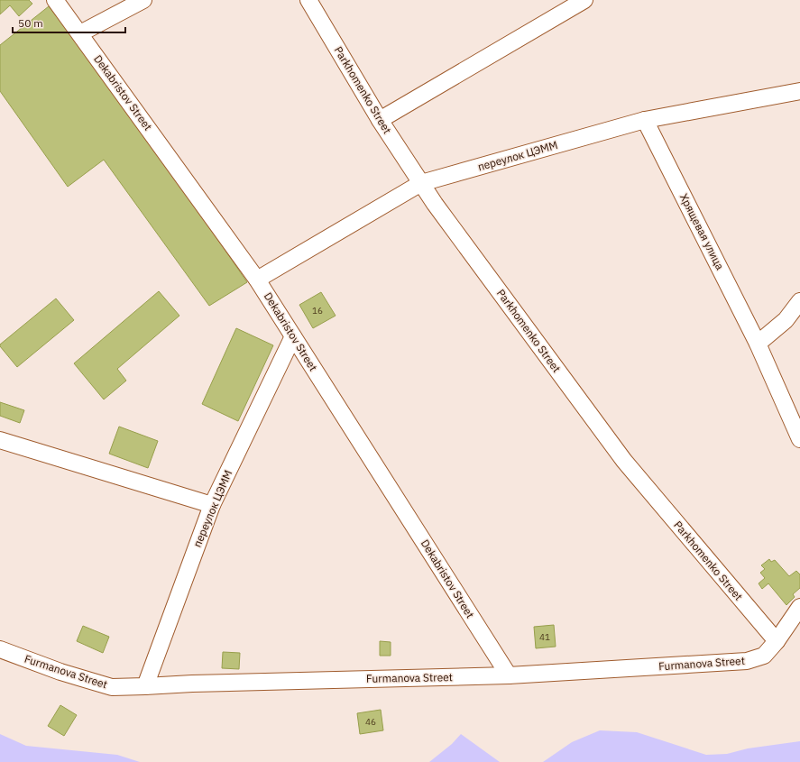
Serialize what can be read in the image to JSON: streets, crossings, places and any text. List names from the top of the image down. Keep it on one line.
{"streets":{"street":["Parkhomenko Street","Dekabristov Street","переулок ЦЭММ","Хрящевая улица","Furmanova Street"]},"crossings":[["Parkhomenko Street","переулок ЦЭММ"],["Parkhomenko Street","Furmanova Street"],["Dekabristov Street","переулок ЦЭММ"],["Dekabristov Street","Furmanova Street"],["переулок ЦЭММ","Хрящевая улица"],["переулок ЦЭММ","Furmanova Street"]],"house_numbers":["16","41","46"],"scale_bar":"50 m"}
